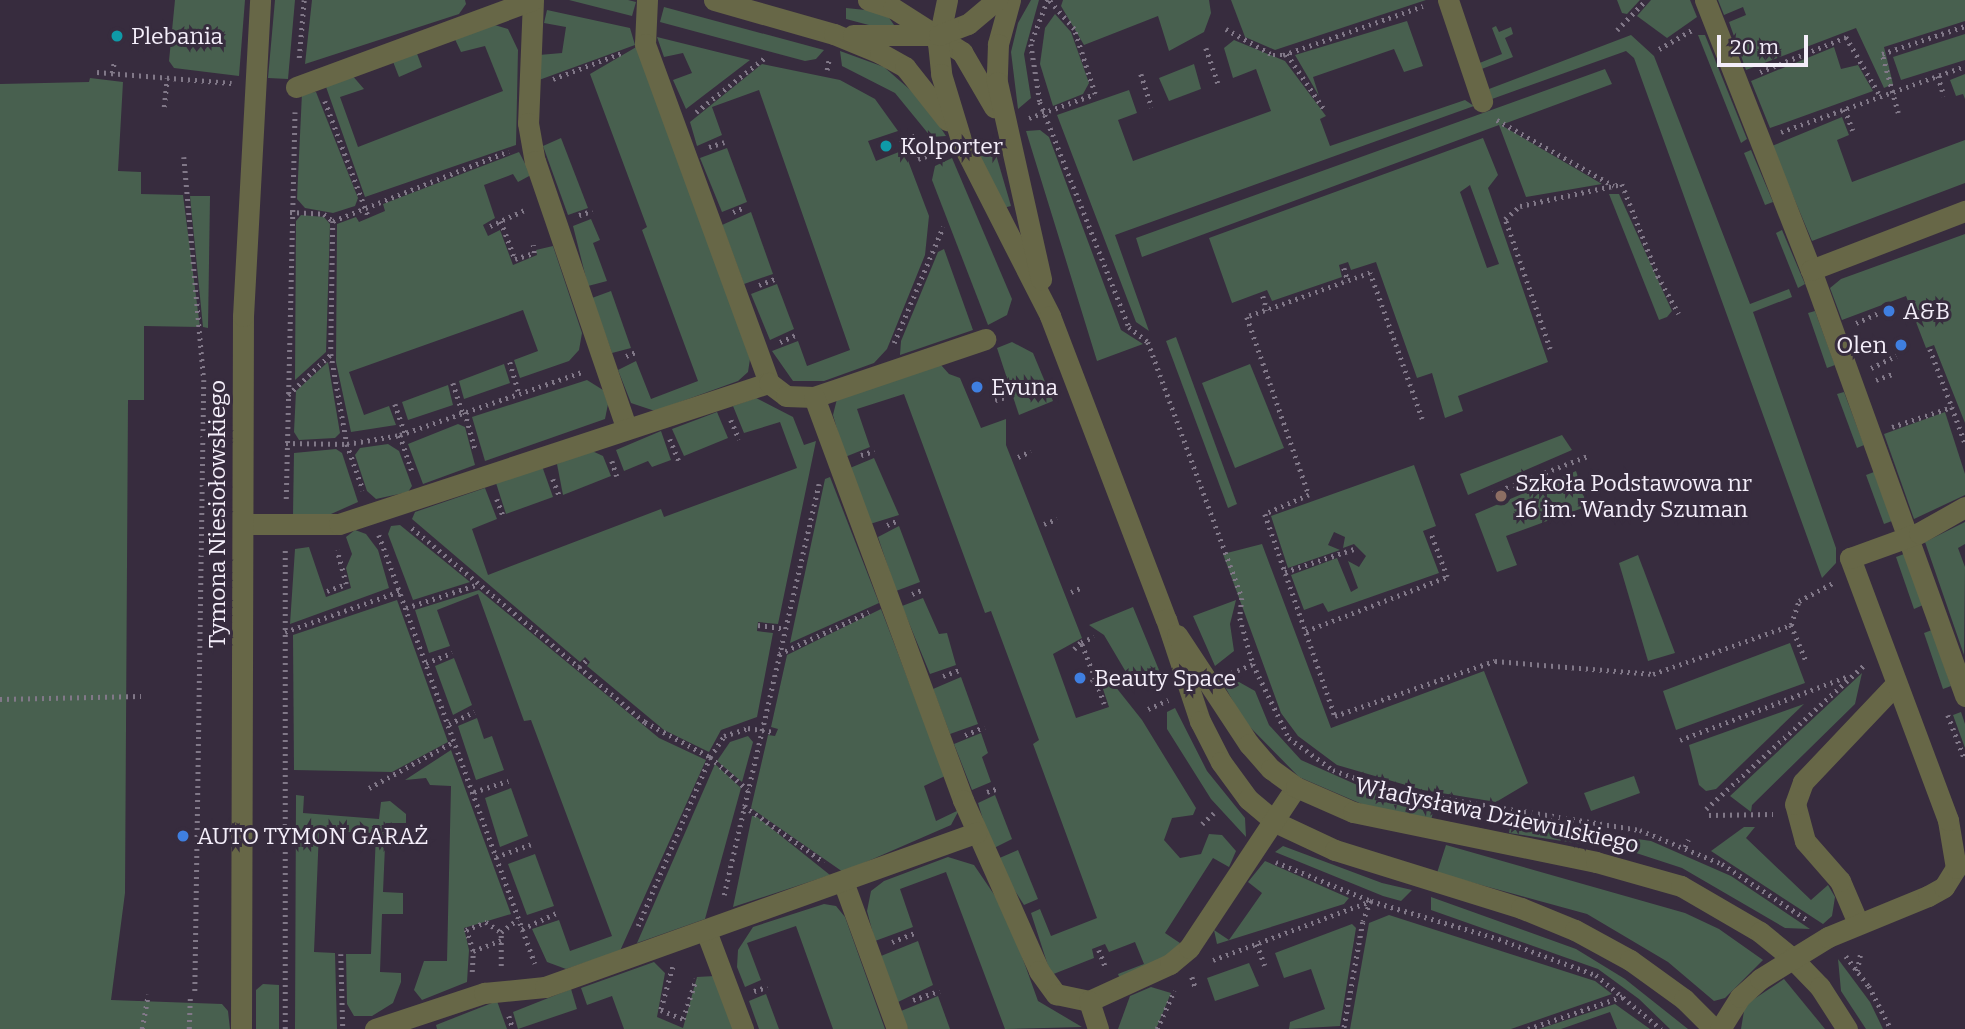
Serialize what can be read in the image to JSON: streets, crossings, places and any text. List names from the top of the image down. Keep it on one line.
{"streets":{"street":["Tymona Niesiołowskiego","Władysława Dziewulskiego"]},"places":["Plebania","Kolporter","A&B","Olen","Evuna","Szkoła Podstawowa nr 16 im. Wandy Szuman","Beauty Space","AUTO TYMON GARAŻ"],"scale_bar":"20 m"}
